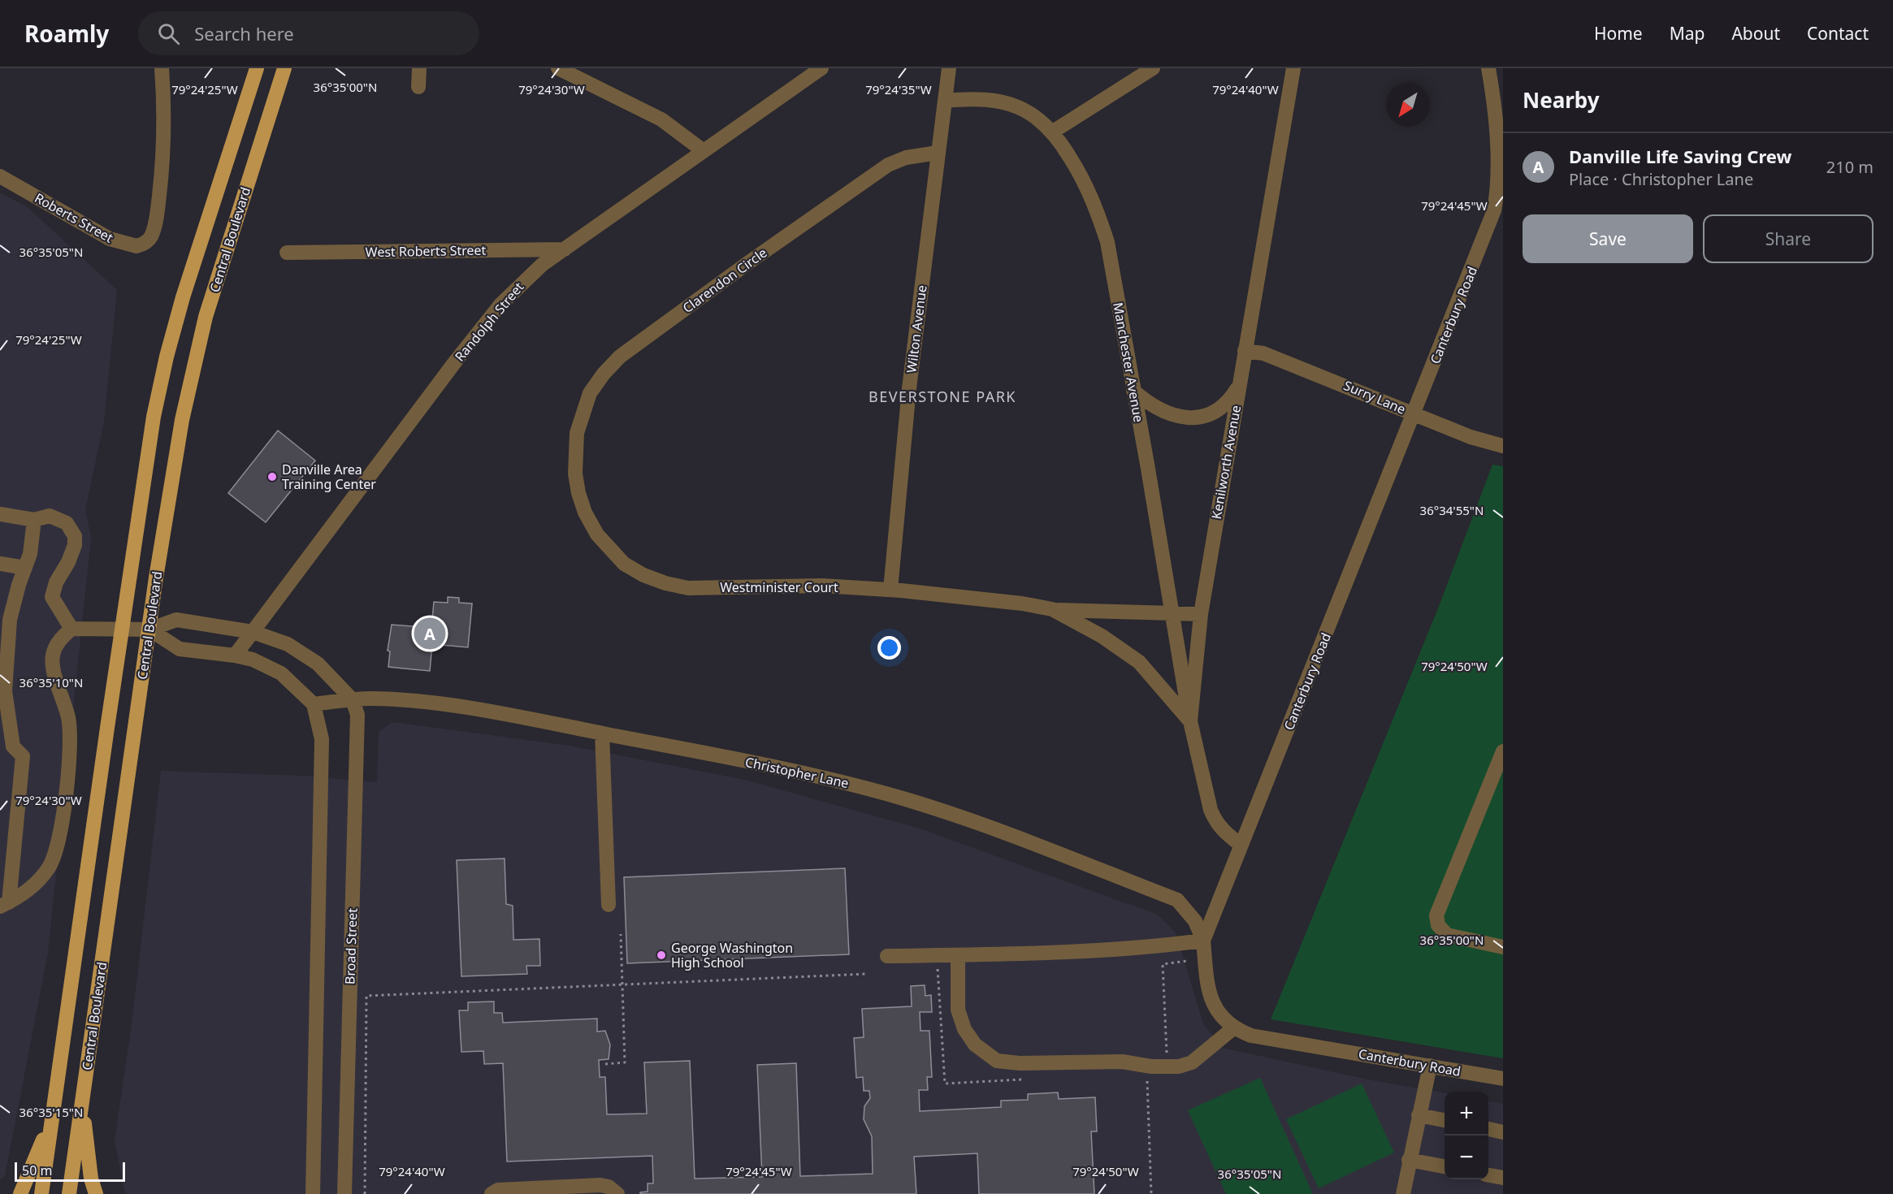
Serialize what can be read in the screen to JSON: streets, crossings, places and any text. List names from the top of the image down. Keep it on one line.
{"streets":{"main road":["Central Boulevard"],"street":["Roberts Street","West Roberts Street","Clarendon Circle","Canterbury Road","Randolph Street","Wilton Avenue","Manchester Avenue","Surry Lane","Kenilworth Avenue","Westminister Court","Christopher Lane","Broad Street"]},"crossings":[["West Roberts Street","Randolph Street"],["Clarendon Circle","Wilton Avenue"],["Clarendon Circle","Westminister Court"],["Canterbury Road","Surry Lane"],["Canterbury Road","Kenilworth Avenue"],["Canterbury Road","Christopher Lane"],["Wilton Avenue","Manchester Avenue"],["Wilton Avenue","Westminister Court"],["Manchester Avenue","Kenilworth Avenue"],["Manchester Avenue","Westminister Court"],["Surry Lane","Kenilworth Avenue"],["Kenilworth Avenue","Westminister Court"],["Christopher Lane","Broad Street"]],"districts":["BEVERSTONE PARK"],"places":["Danville Area Training Center","George Washington High School"],"scale_bar":"50 m","north":"bottom left","page":{"header":"Roamly","search":"Search here","nav":["Home","Map","About","Contact"],"heading":"Nearby","list":[{"mark":"A","name":"Danville Life Saving Crew","note":"Place · Christopher Lane","value":"210 m"}],"buttons":["Save","Share"],"pins":"A","map_buttons":["+","−"],"scale":"50 m"},"coordinates":["36°35'00\"N","79°24'25\"W","79°24'30\"W","79°24'35\"W","79°24'40\"W","79°24'45\"W","36°35'05\"N","36°34'55\"N","79°24'50\"W","36°35'10\"N","36°35'15\"N"]}
